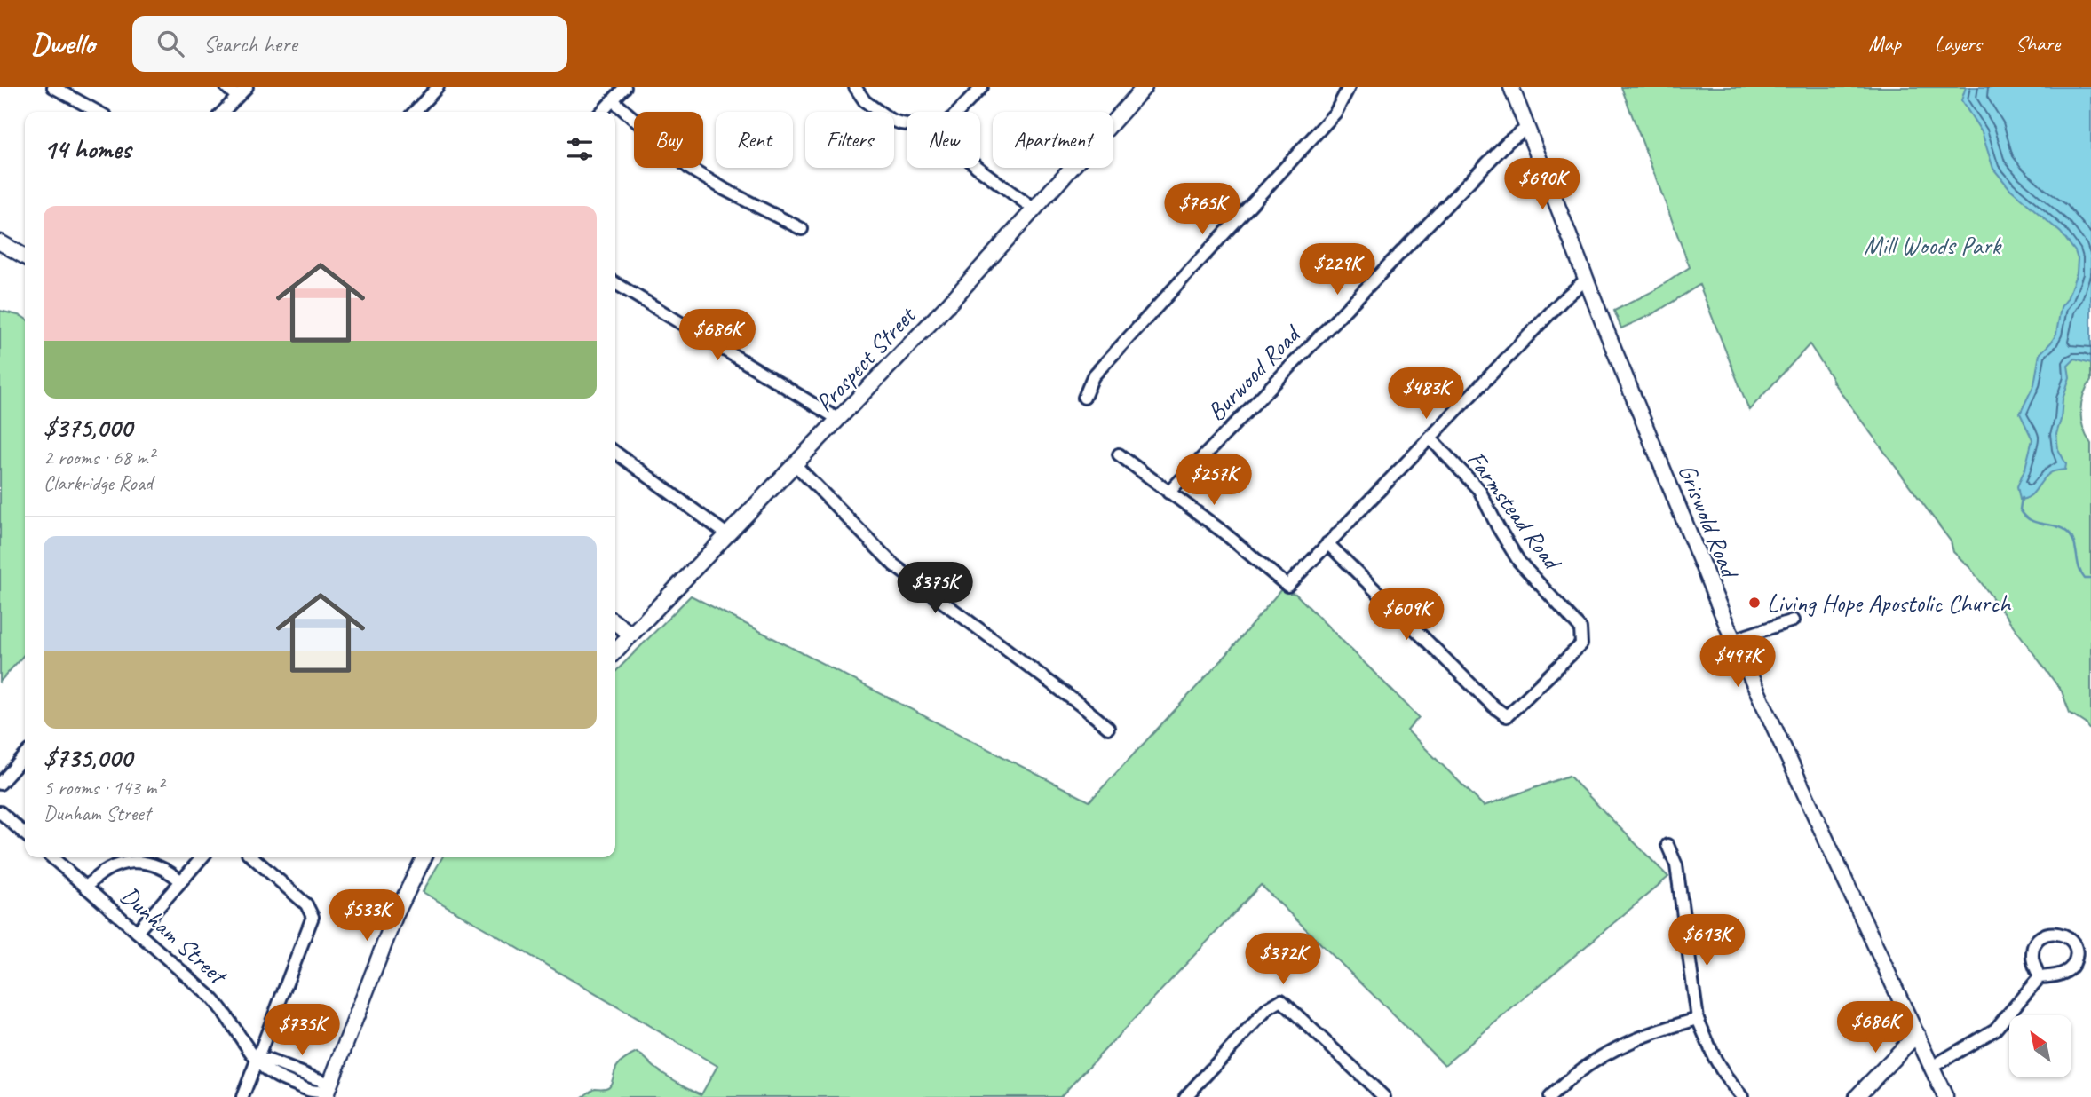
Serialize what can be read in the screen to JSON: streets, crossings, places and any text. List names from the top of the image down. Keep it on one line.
{"streets":{"street":["Prospect Street","Burwood Road","Farmstead Road","Griswold Road","Dunham Street"]},"crossings":[["Burwood Road","Griswold Road"]],"parks":["Mill Woods Park"],"places":["Living Hope Apostolic Church"],"north":"top left","page":{"header":"Dwello","search":"Search here","nav":["Map","Layers","Share"],"chip":["Buy","Rent","Filters","New","Apartment"],"heading":"14 homes","price":["$690K","$765K","$229K","$686K","$483K","$257K","$375K","$609K","$497K","$533K","$613K","$372K","$686K","$735K"],"list":[{"name":"$375,000","note":"2 rooms · 68 m² · Clarkridge Road"},{"name":"$735,000","note":"5 rooms · 143 m² · Dunham Street"}]}}
